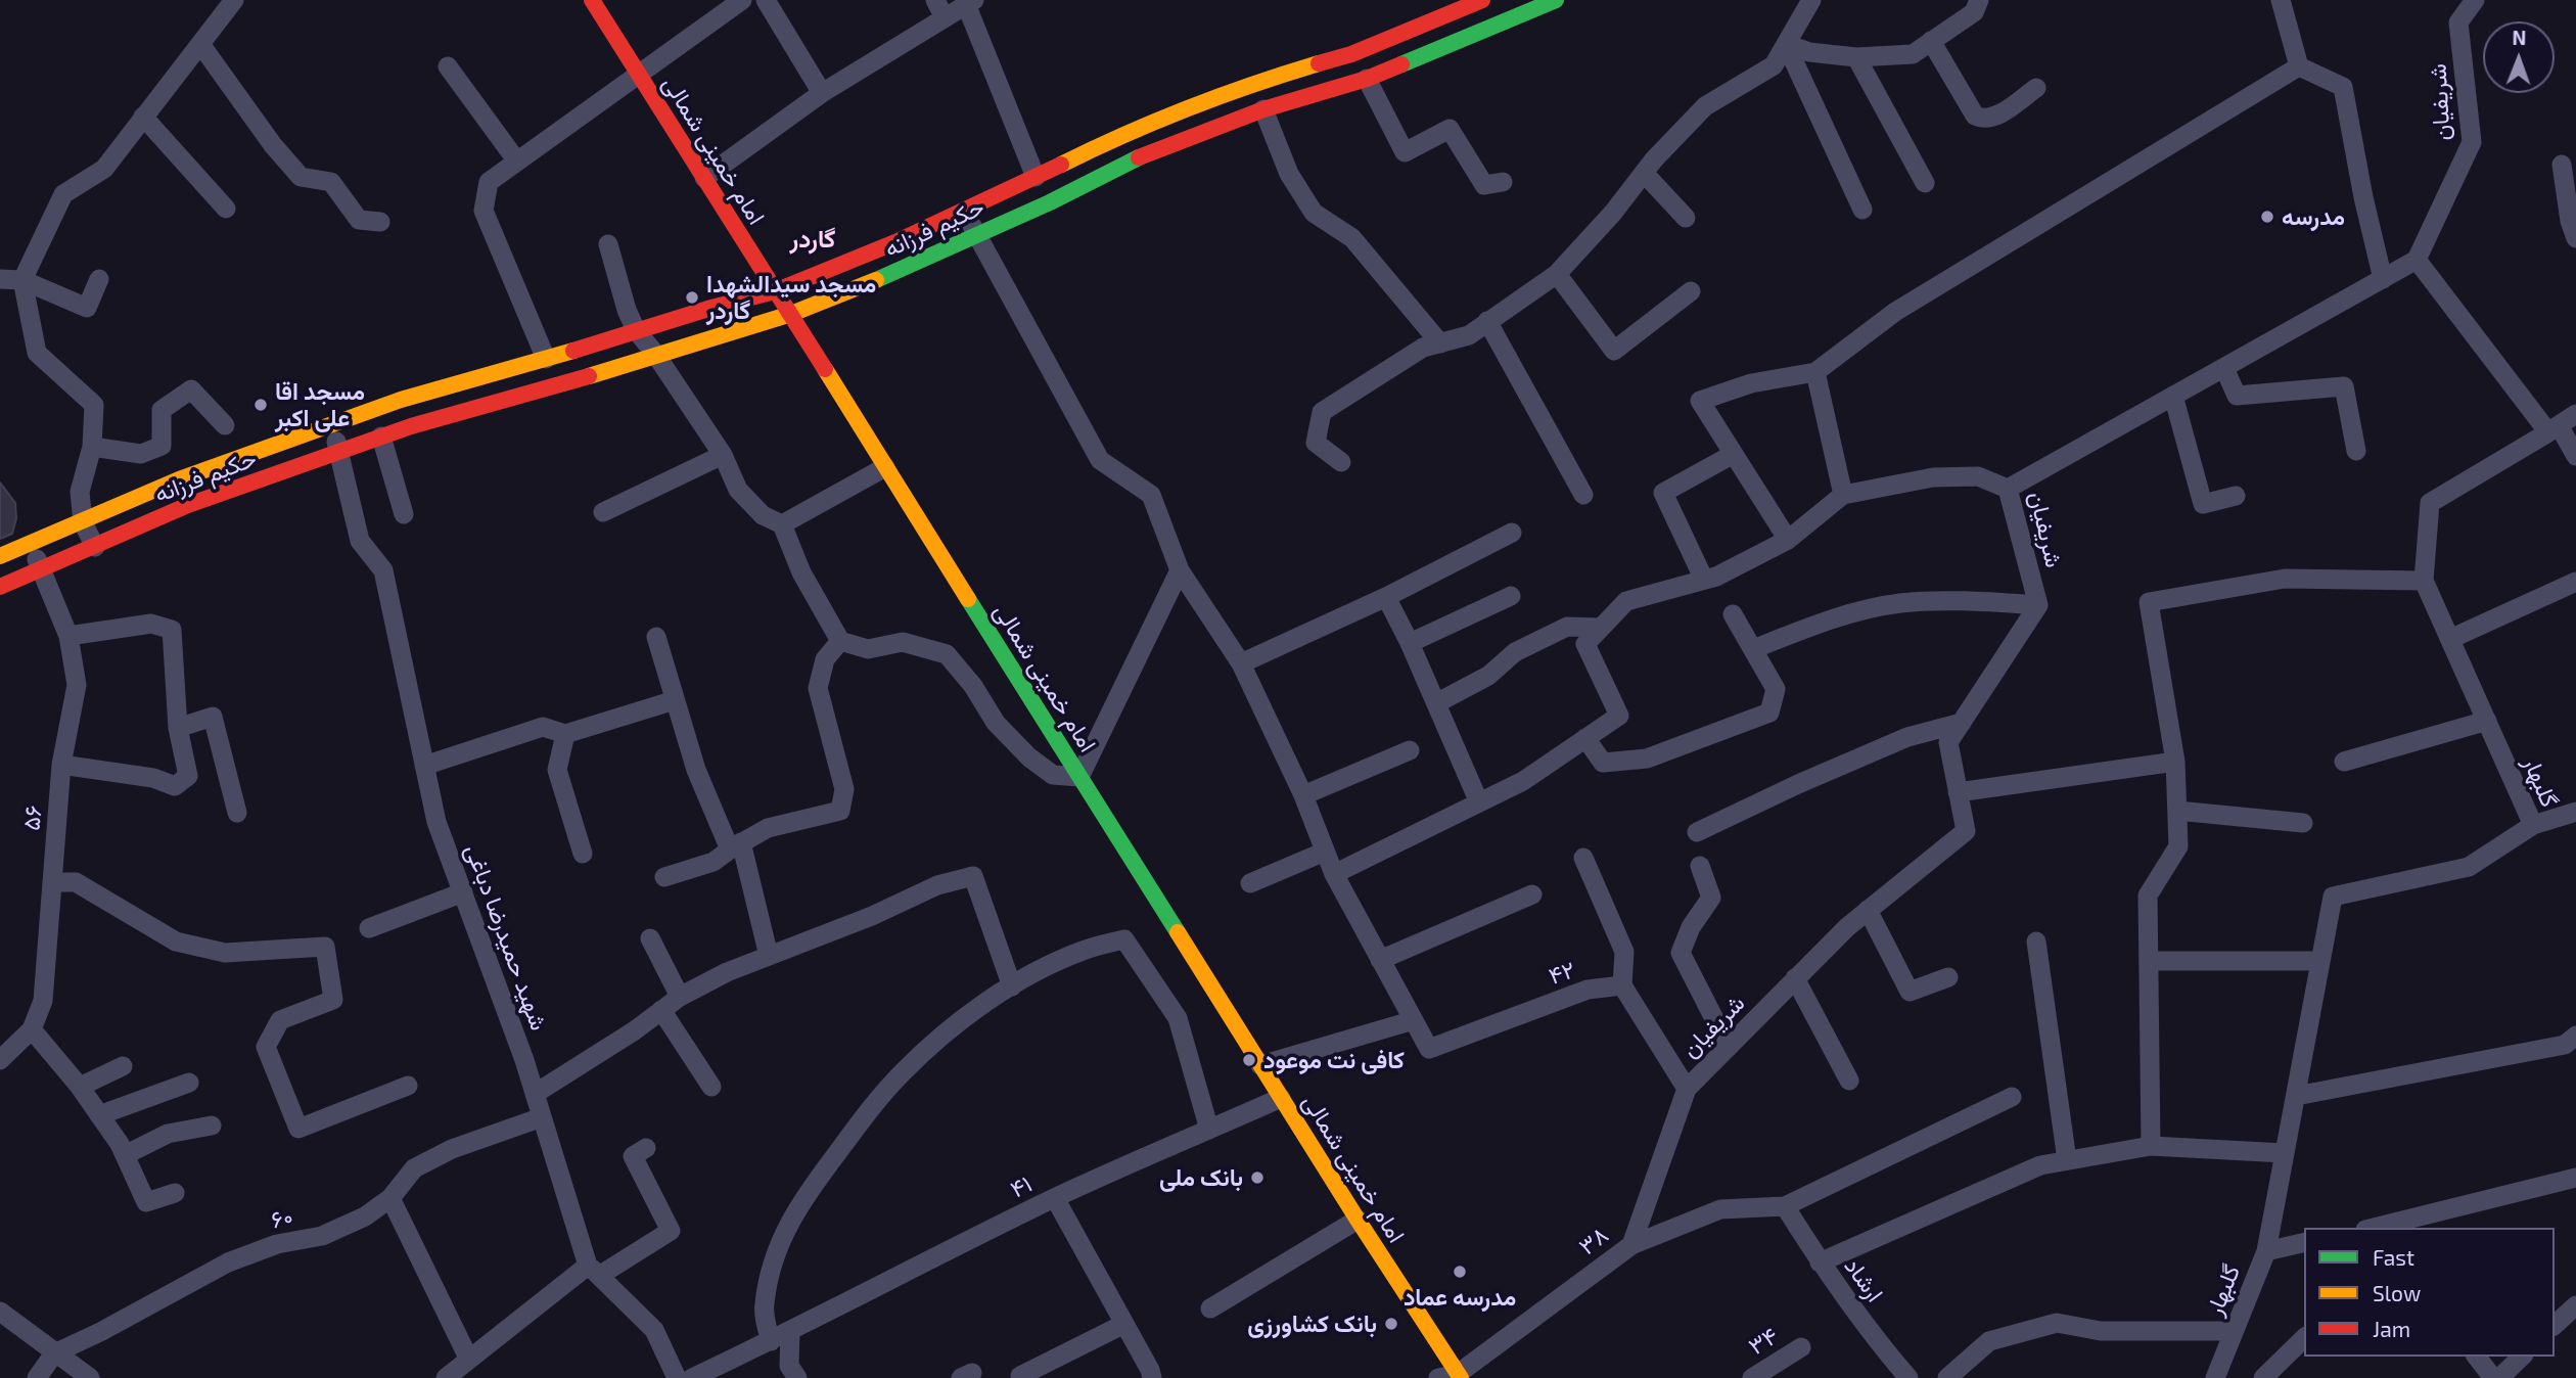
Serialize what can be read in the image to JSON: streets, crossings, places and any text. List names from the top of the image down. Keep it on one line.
{"streets":{"street":["شریفیان","امام خمینی شمالی","حکیم فرزانه","گلبهار","۵۶","شهید حمیدرضا دباغی","۴۲","۴۱","۶۰","۳۸","ارشاد","۳۴"]},"crossings":[["امام خمینی شمالی","حکیم فرزانه"],["امام خمینی شمالی","۴۱"],["امام خمینی شمالی","۳۸"],["حکیم فرزانه","۵۶"],["حکیم فرزانه","شهید حمیدرضا دباغی"],["شهید حمیدرضا دباغی","۶۰"],["۳۸","ارشاد"]],"districts":["گاردر"],"places":["مدرسه","مسجد سیدالشهدا گاردر","مسجد اقا علی اکبر","کافی نت موعود","بانک ملی","مدرسه عماد","بانک کشاورزی"],"legend":["Fast","Slow","Jam"],"north":"top"}
